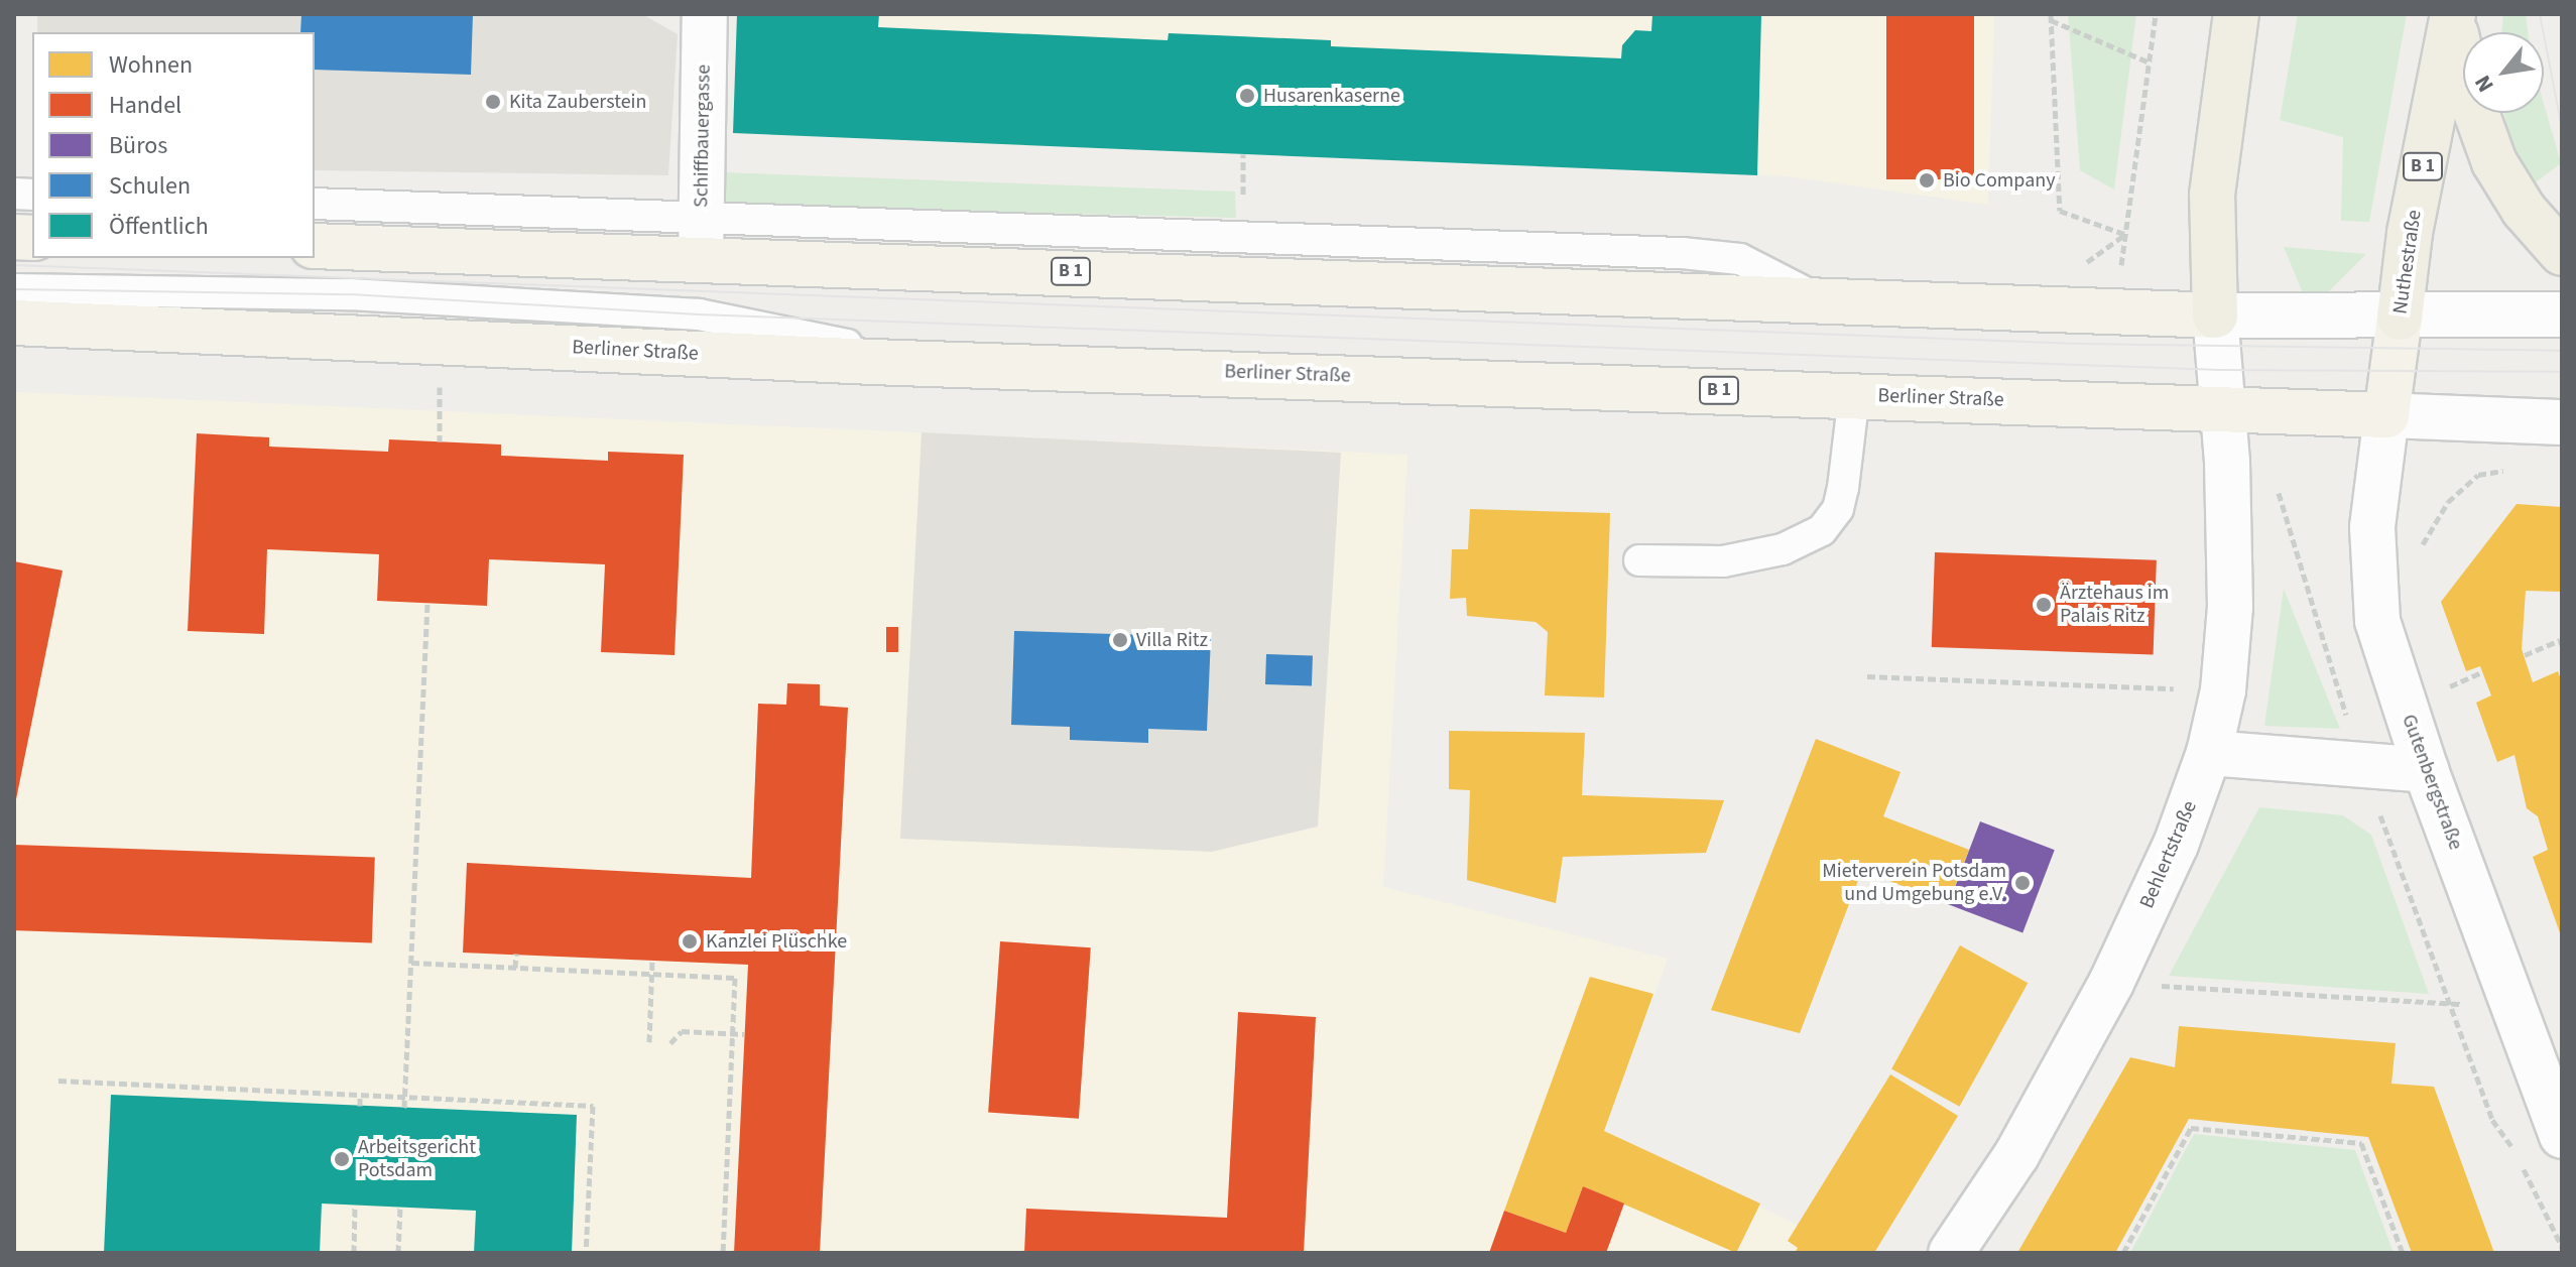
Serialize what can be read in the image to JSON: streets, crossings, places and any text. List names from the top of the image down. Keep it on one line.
{"streets":{"highway":["B 1","Nuthestraße"],"main road":["Berliner Straße"],"street":["Schiffbauergasse","Gutenbergstraße","Behlertstraße"]},"crossings":[["Schiffbauergasse","B 1"],["Nuthestraße","Berliner Straße"],["Nuthestraße","Gutenbergstraße"],["Berliner Straße","Gutenbergstraße"],["Berliner Straße","Behlertstraße"]],"places":["Husarenkaserne","Kita Zauberstein","Bio Company","Ärztehaus im Palais Ritz","Villa Ritz","Mieterverein Potsdam und Umgebung e.V.","Kanzlei Plüschke","Arbeitsgericht Potsdam"],"legend":["Wohnen","Handel","Büros","Schulen","Öffentlich"],"north":"bottom left"}
